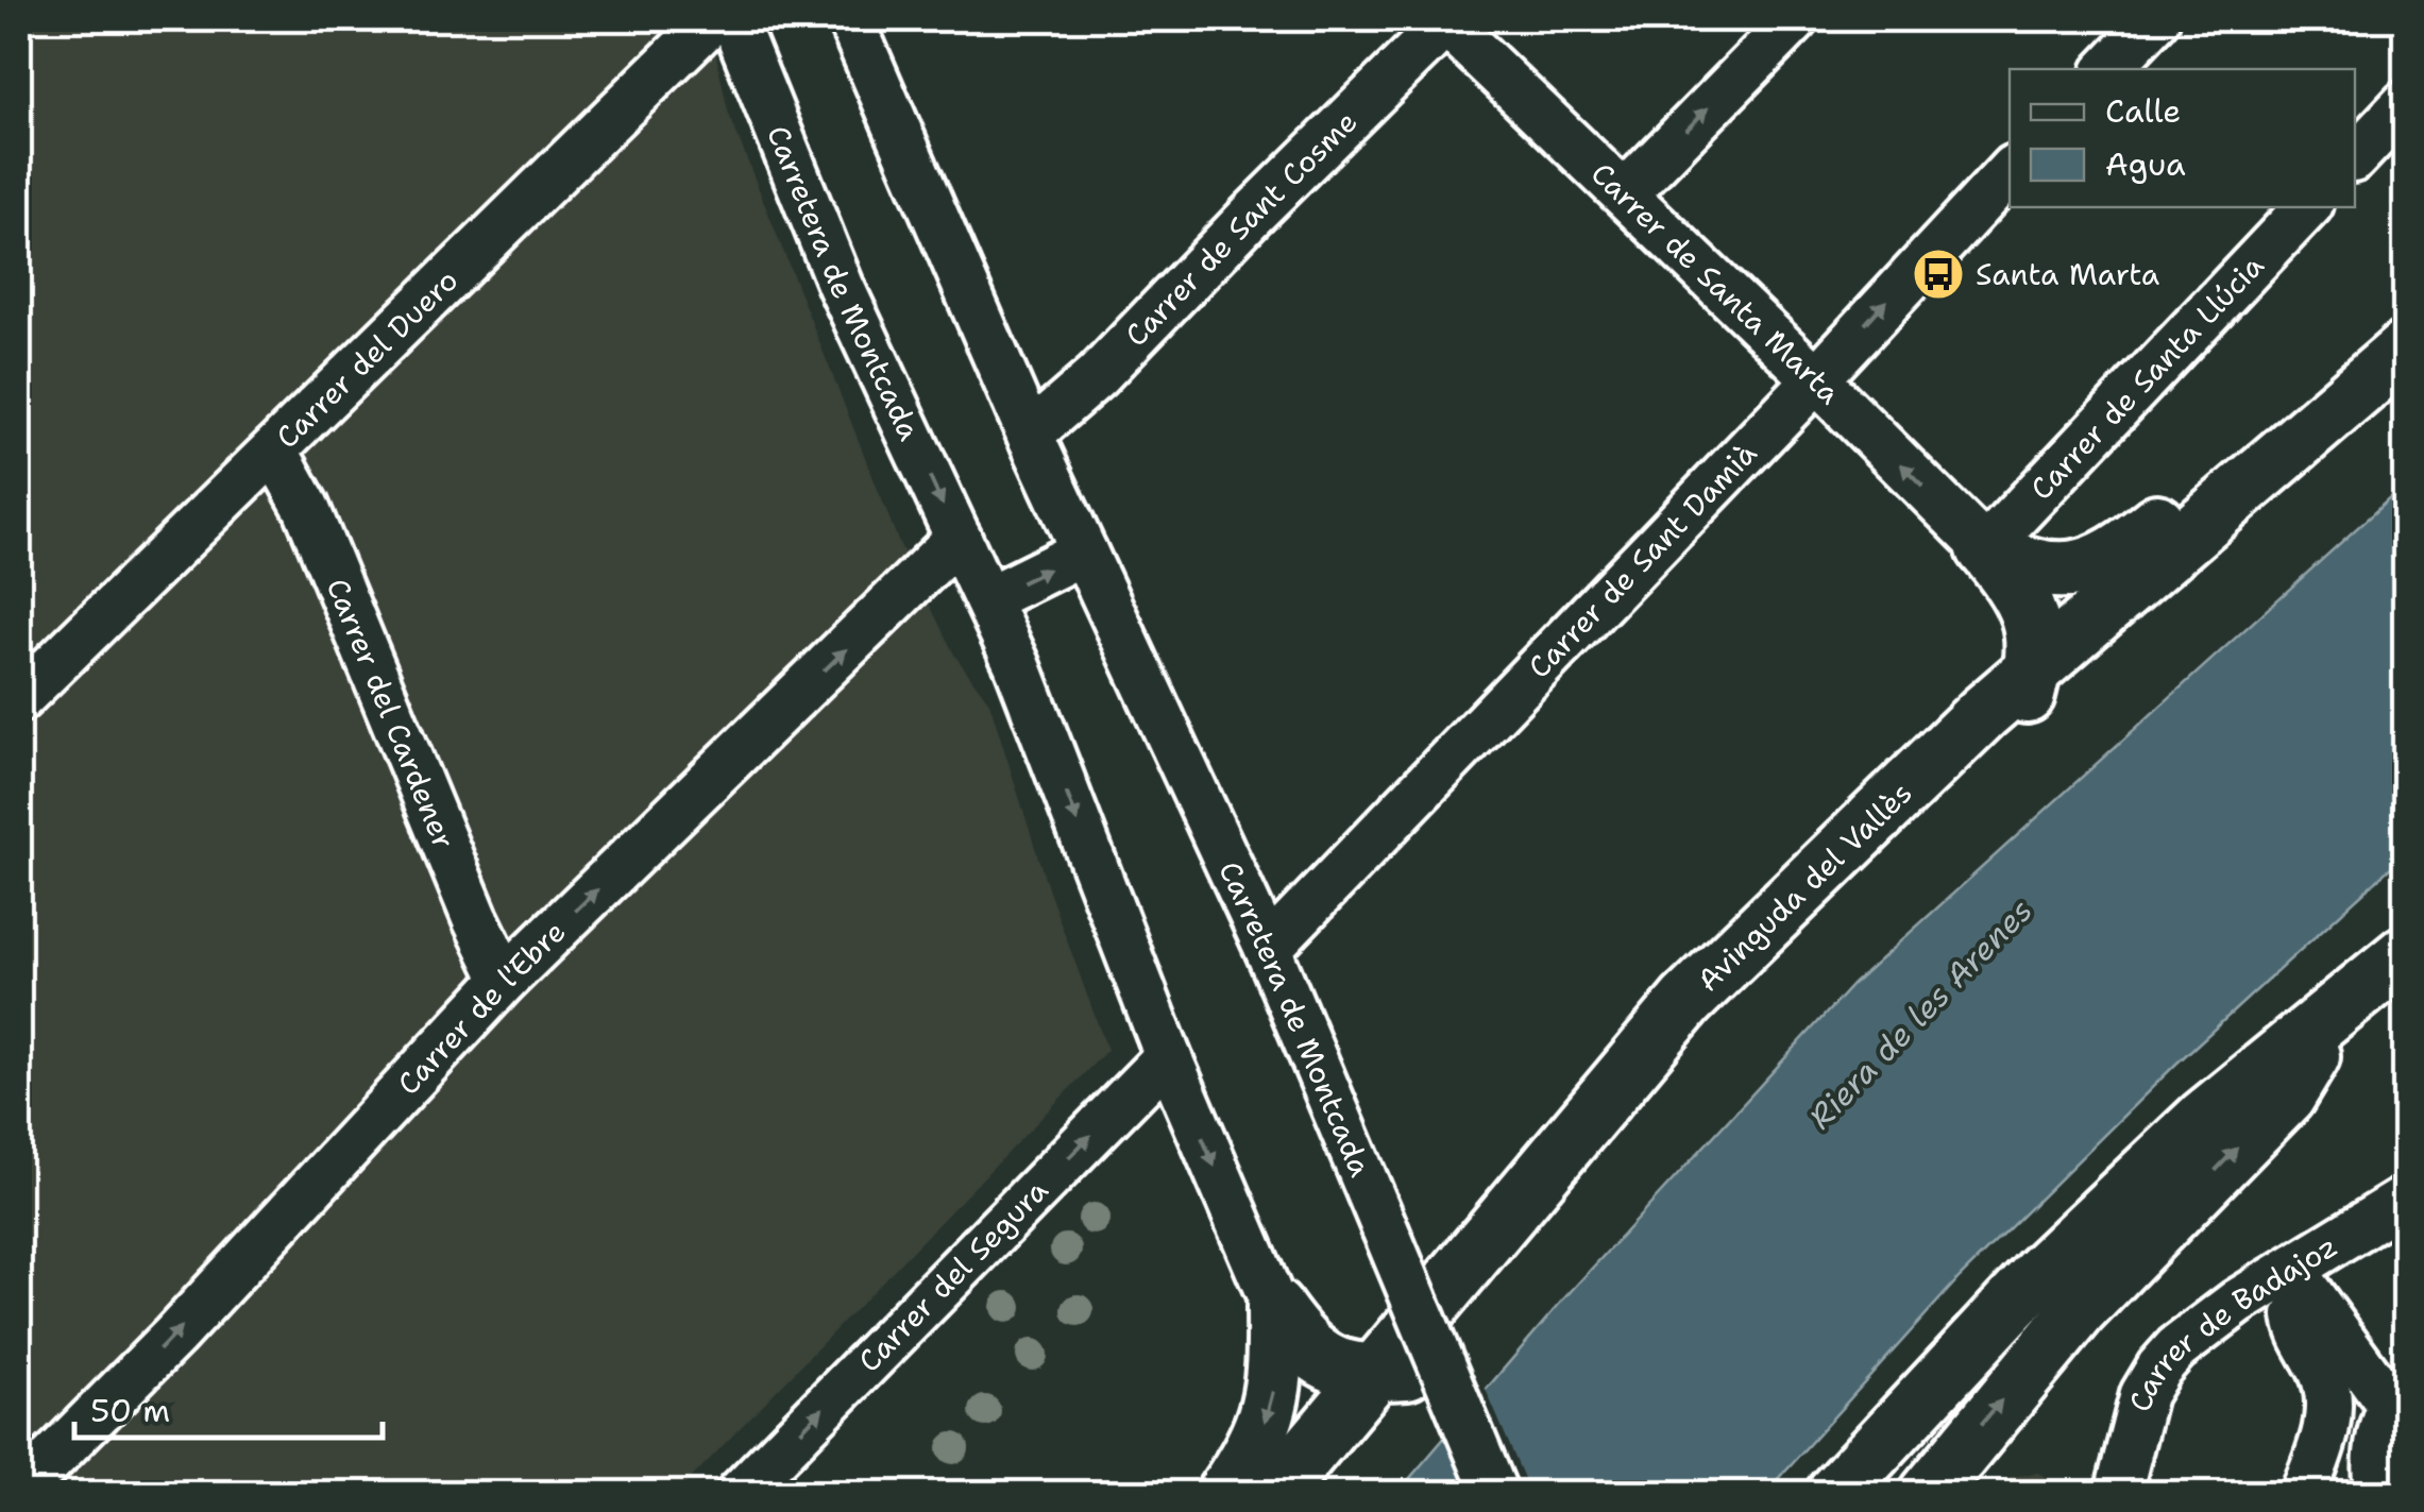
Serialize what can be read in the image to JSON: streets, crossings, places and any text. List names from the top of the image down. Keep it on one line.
{"streets":{"main road":["Avinguda del Vallès"],"street":["Carrer de Sant Cosme","Carretera de Montcada","Carrer de Santa Marta","Carrer del Duero","Carrer de Santa Llúcia","Carrer de Sant Damià","Carrer del Cardener","Carrer de l'Ebre","Carrer del Segura","Carrer de Badajoz"]},"crossings":[["Carrer de Sant Cosme","Carretera de Montcada"],["Carrer de Sant Cosme","Carrer de Santa Marta"],["Carretera de Montcada","Carrer de Sant Damià"],["Carretera de Montcada","Carrer de l'Ebre"],["Carretera de Montcada","Carrer del Segura"],["Carrer de Santa Marta","Carrer de Santa Llúcia"],["Carrer de Santa Marta","Carrer de Sant Damià"],["Carrer del Duero","Carrer del Cardener"],["Carrer del Cardener","Carrer de l'Ebre"]],"one_way":["Carrer de l'Ebre","Carrer del Segura"],"water":["Riera de les Arenes"],"places":{"bus stop":["Santa Marta"]},"legend":["Calle","Agua"],"scale_bar":"50 m"}
